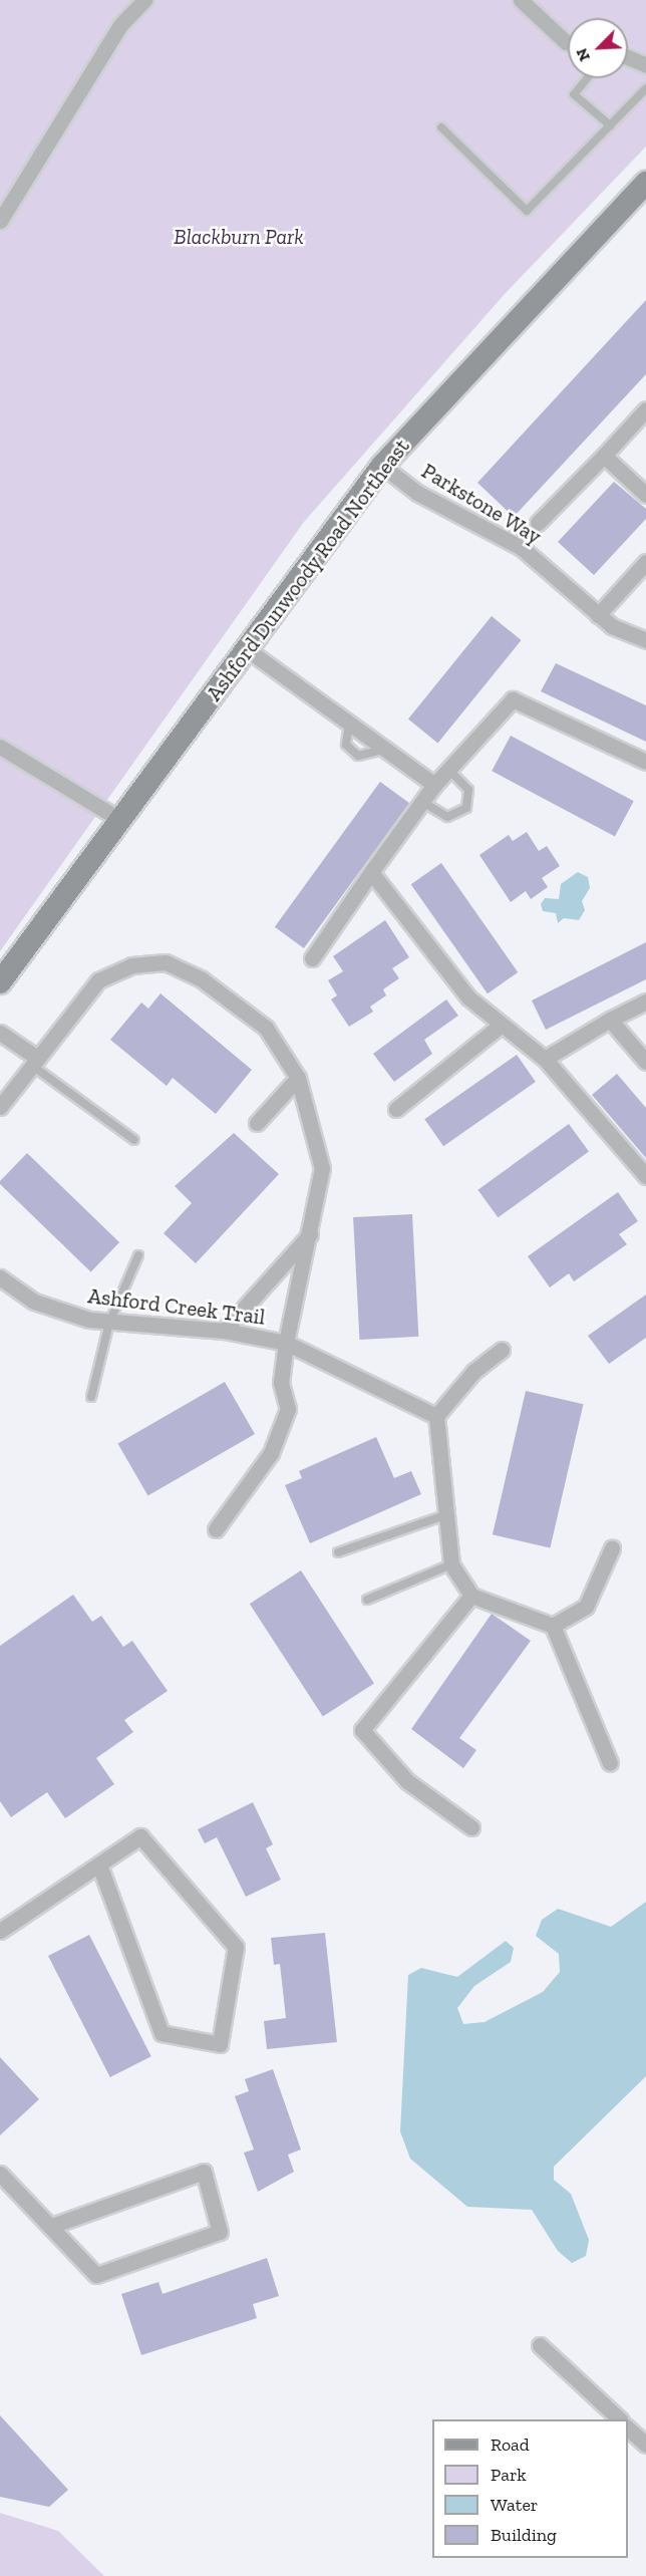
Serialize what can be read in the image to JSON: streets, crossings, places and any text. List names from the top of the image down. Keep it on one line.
{"streets":{"main road":["Ashford Dunwoody Road Northeast"],"street":["Parkstone Way","Ashford Creek Trail"]},"crossings":[["Parkstone Way","Ashford Dunwoody Road Northeast"]],"parks":["Blackburn Park"],"legend":["Road","Park","Water","Building"],"north":"bottom left"}
